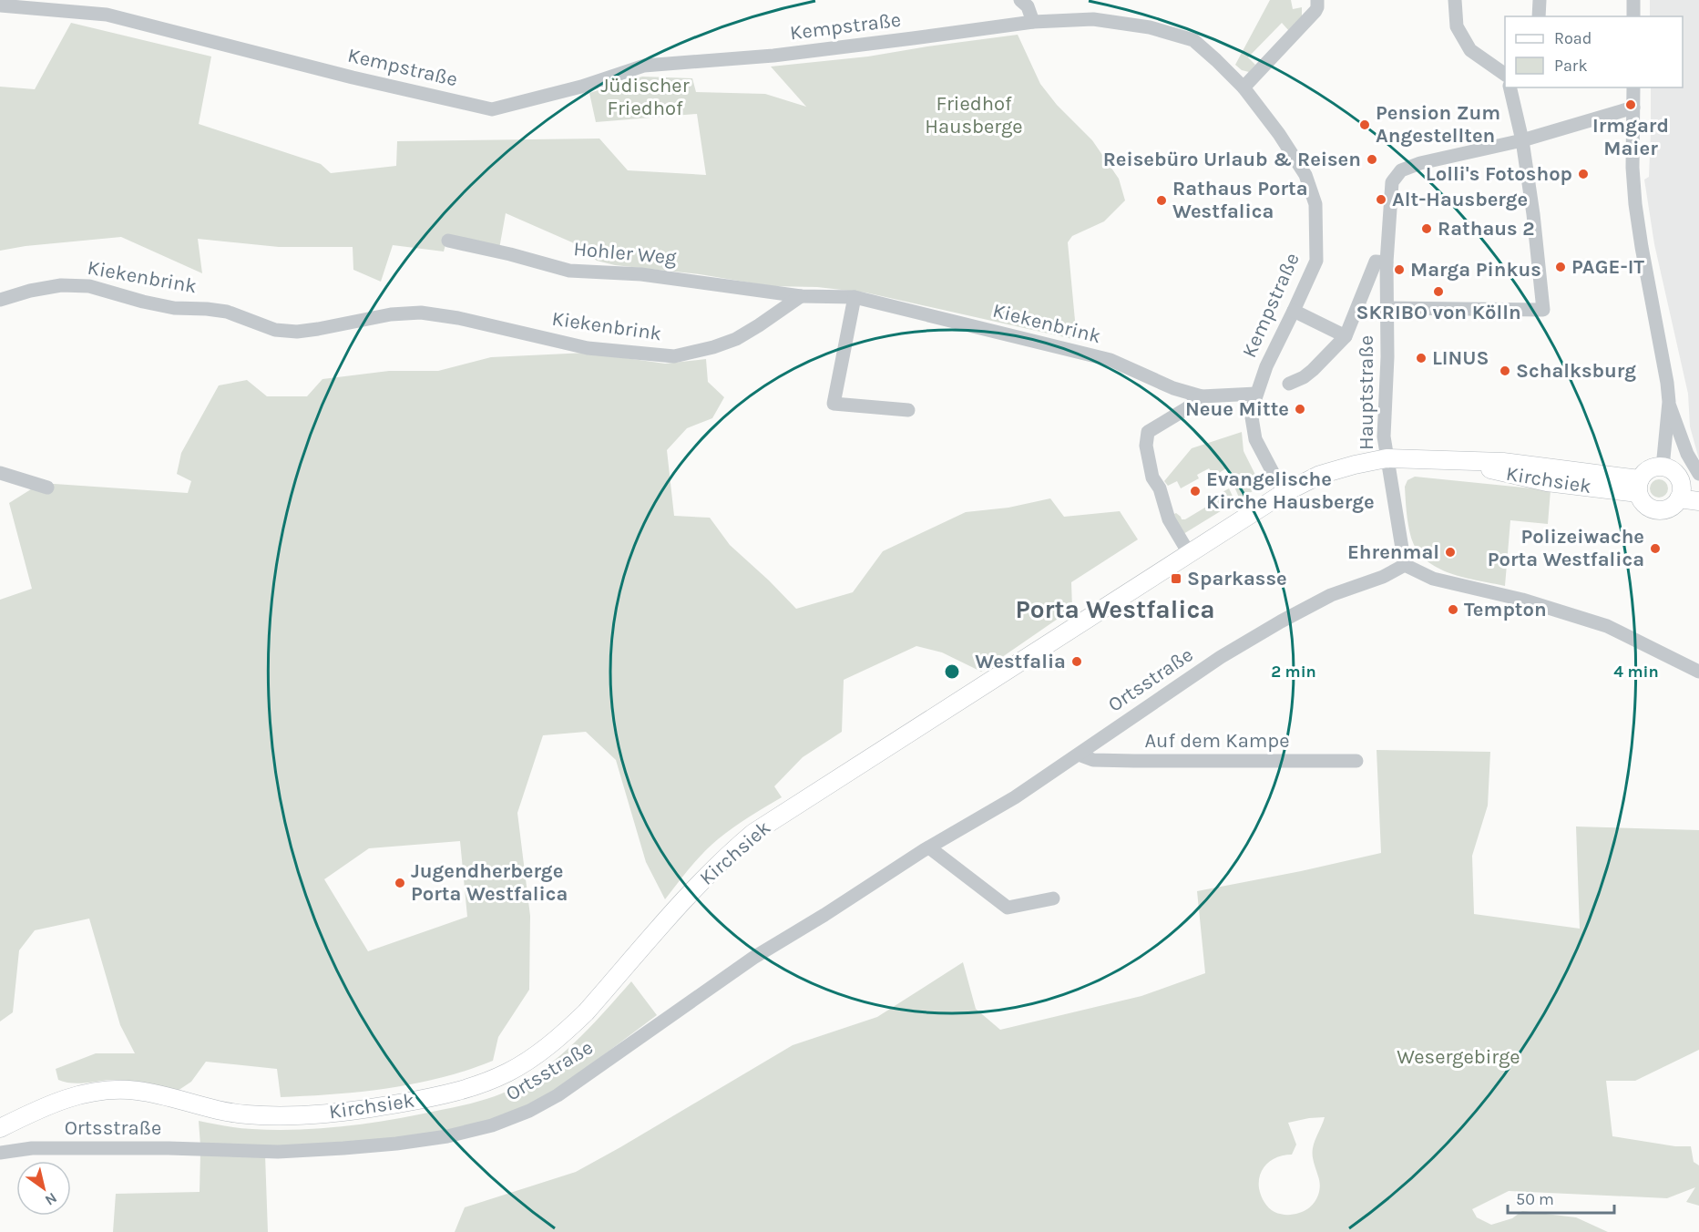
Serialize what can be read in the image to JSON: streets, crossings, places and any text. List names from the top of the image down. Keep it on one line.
{"streets":{"main road":["Kirchsiek"],"street":["Kempstraße","Hohler Weg","Kiekenbrink","Hauptstraße","Ortsstraße","Auf dem Kampe"]},"crossings":[["Kempstraße","Kiekenbrink"],["Kempstraße","Kirchsiek"],["Hohler Weg","Kiekenbrink"],["Hauptstraße","Kirchsiek"],["Hauptstraße","Ortsstraße"],["Ortsstraße","Auf dem Kampe"]],"districts":["Porta Westfalica"],"parks":["Jüdischer Friedhof","Friedhof Hausberge","Wesergebirge"],"places":{"other":["Irmgard Maier","Pension Zum Angestellten","Reisebüro Urlaub & Reisen","Lolli's Fotoshop","Alt-Hausberge","Rathaus Porta Westfalica","Rathaus 2","PAGE-IT","Marga Pinkus","SKRIBO von Kölln","LINUS","Schalksburg","Neue Mitte","Evangelische Kirche Hausberge","Polizeiwache Porta Westfalica","Ehrenmal","Tempton","Westfalia","Jugendherberge Porta Westfalica"],"transit":["Sparkasse"]},"legend":["Road","Park"],"scale_bar":"50 m","north":"bottom right","rings":["2 min","4 min"]}
